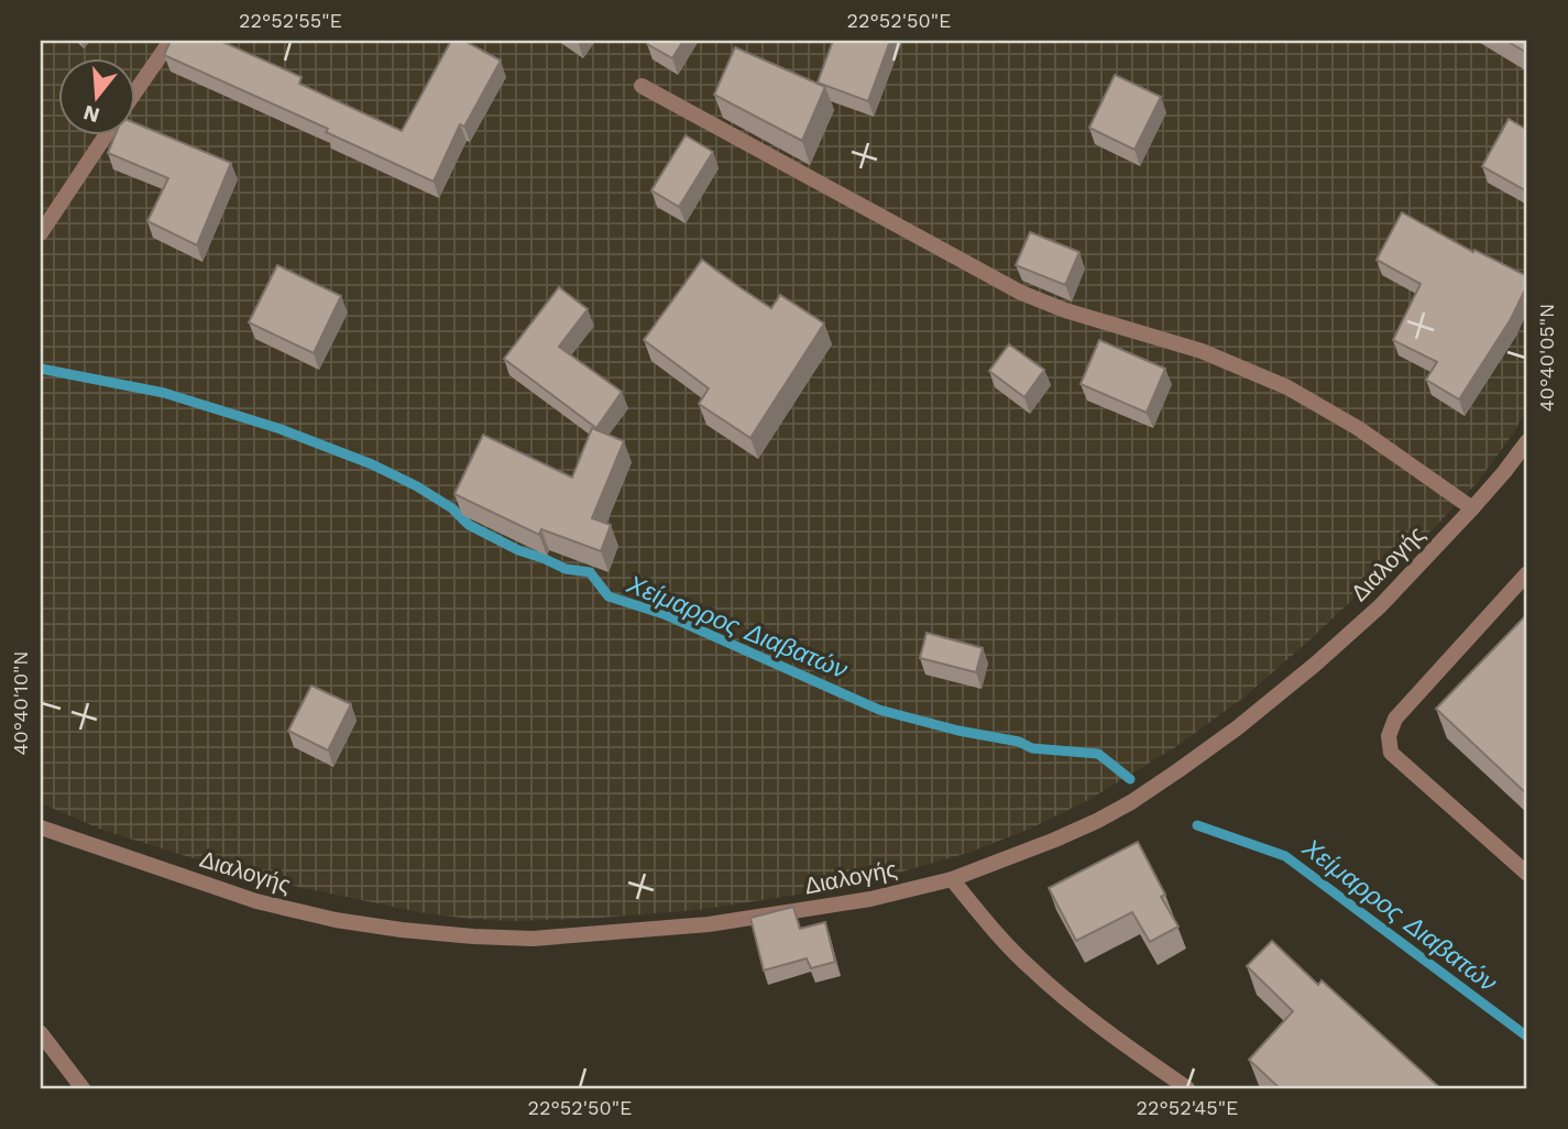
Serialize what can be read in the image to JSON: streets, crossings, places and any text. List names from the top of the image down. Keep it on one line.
{"streets":{"street":["Διαλογής"]},"water":["Χείμαρρος Διαβατών"],"north":"bottom","coordinates":["22°52'55\"E","22°52'50\"E","40°40'05\"N","40°40'10\"N","22°52'45\"E"]}
